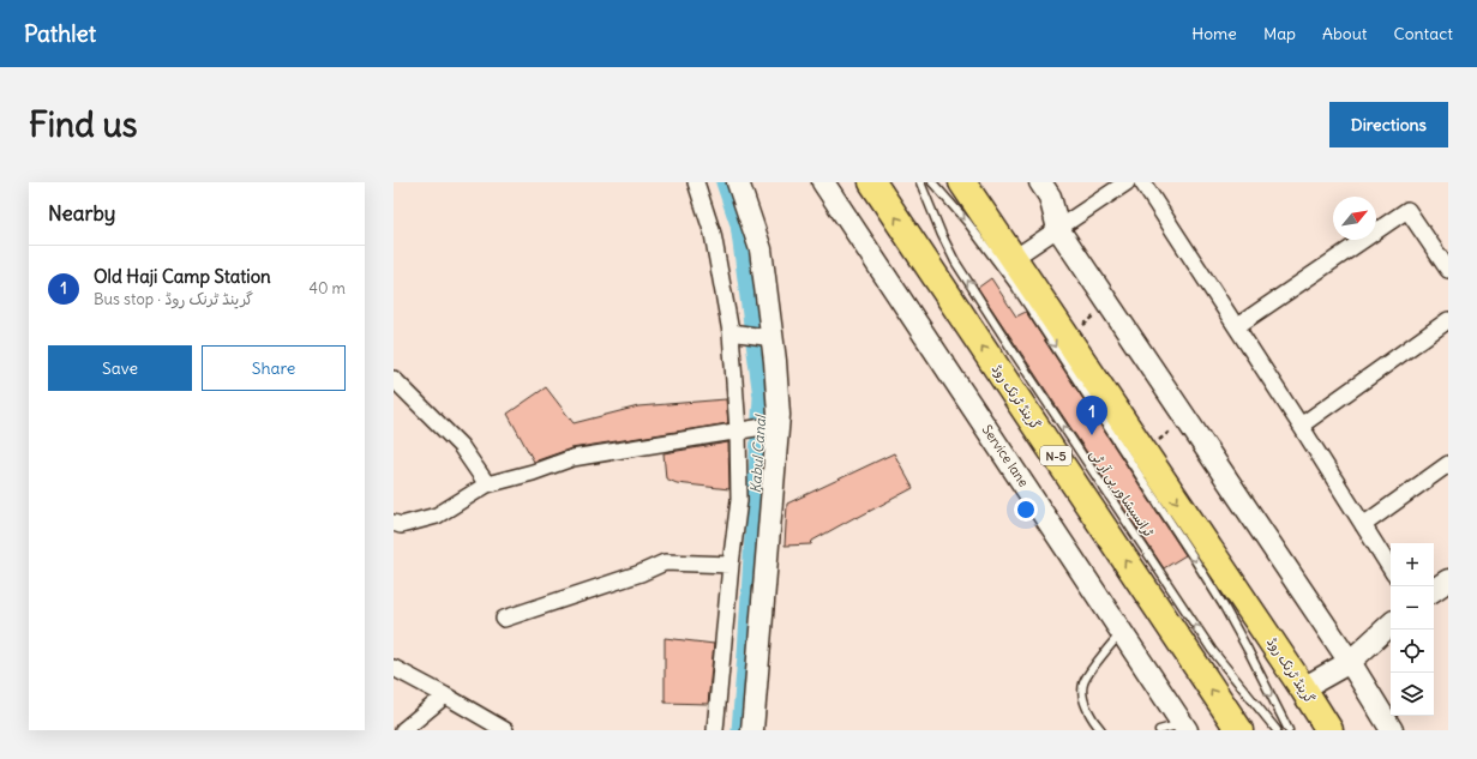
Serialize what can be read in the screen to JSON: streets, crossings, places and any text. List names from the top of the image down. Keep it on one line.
{"streets":{"highway":["گرینڈ ٹرنک روڈ","N-5"],"street":["Service lane"],"lane":["ٹرانسپشاور بی آر ٹی"]},"water":["Kabul Canal"],"north":"top right","page":{"header":"Pathlet","nav":["Home","Map","About","Contact"],"buttons":["Directions",["Save","Share"]],"title":"Find us","heading":"Nearby","list":[{"mark":"1","name":"Old Haji Camp Station","note":"Bus stop · گرینڈ ٹرنک روڈ","value":"40 m"}],"pins":"1","map_buttons":["+","−"]}}
